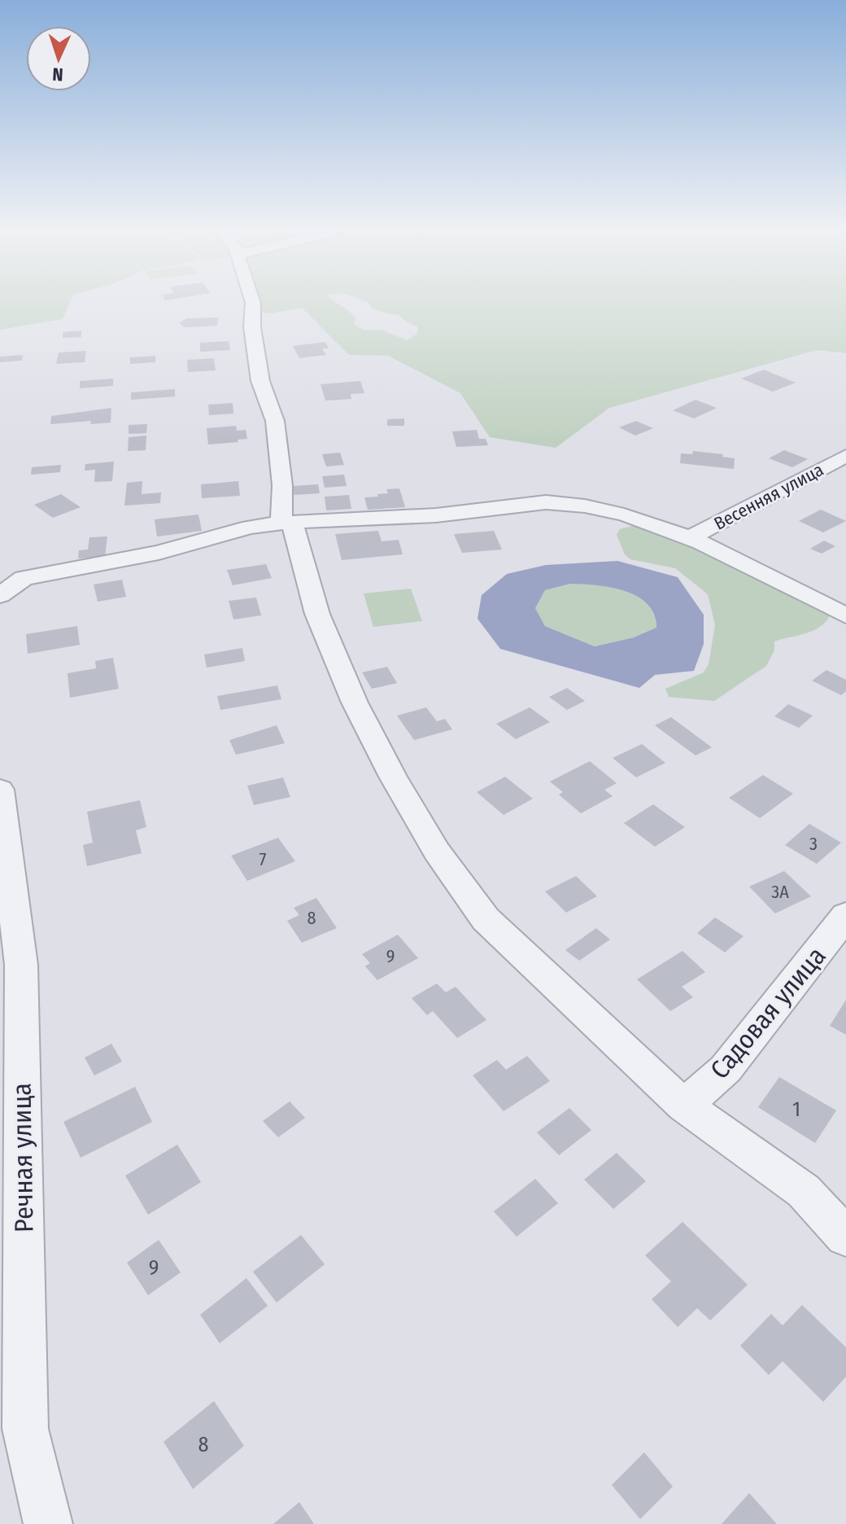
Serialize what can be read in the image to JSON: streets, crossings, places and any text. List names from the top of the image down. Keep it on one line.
{"streets":{"street":["Весенняя улица","Садовая улица","Речная улица"]},"house_numbers":["3","7","3А","8","9","1","9","8"],"north":"bottom"}
